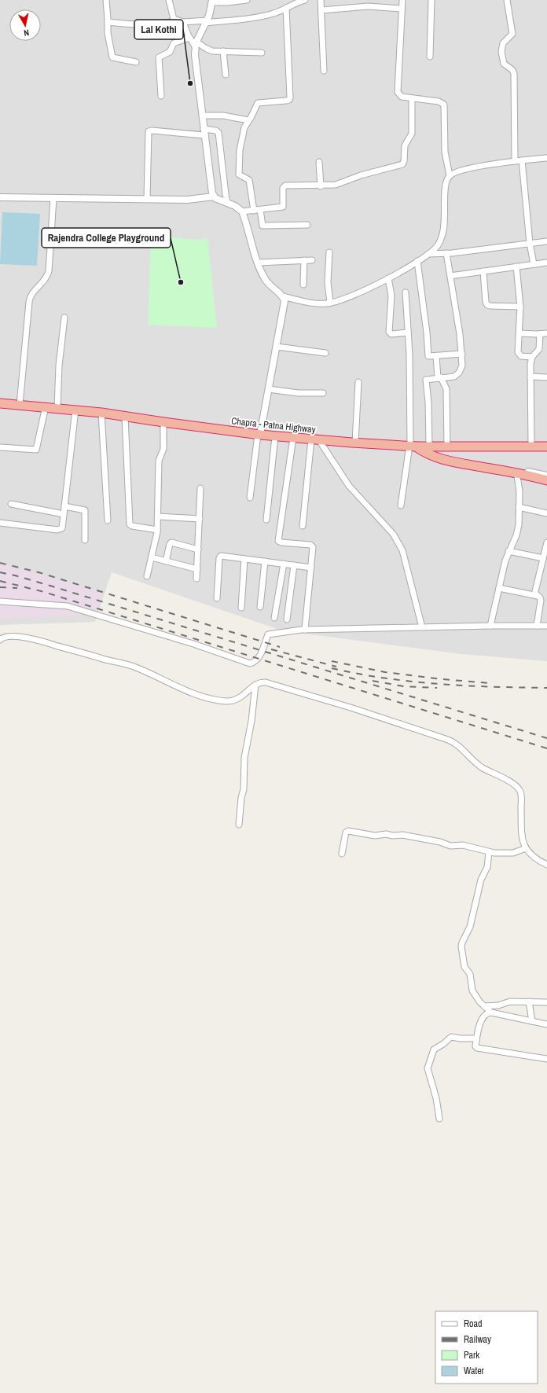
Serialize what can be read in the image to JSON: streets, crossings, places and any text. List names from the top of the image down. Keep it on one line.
{"streets":{"highway":["Chapra - Patna Highway"]},"places":["Lal Kothi","Rajendra College Playground"],"legend":["Road","Railway","Park","Water"],"north":"bottom"}
